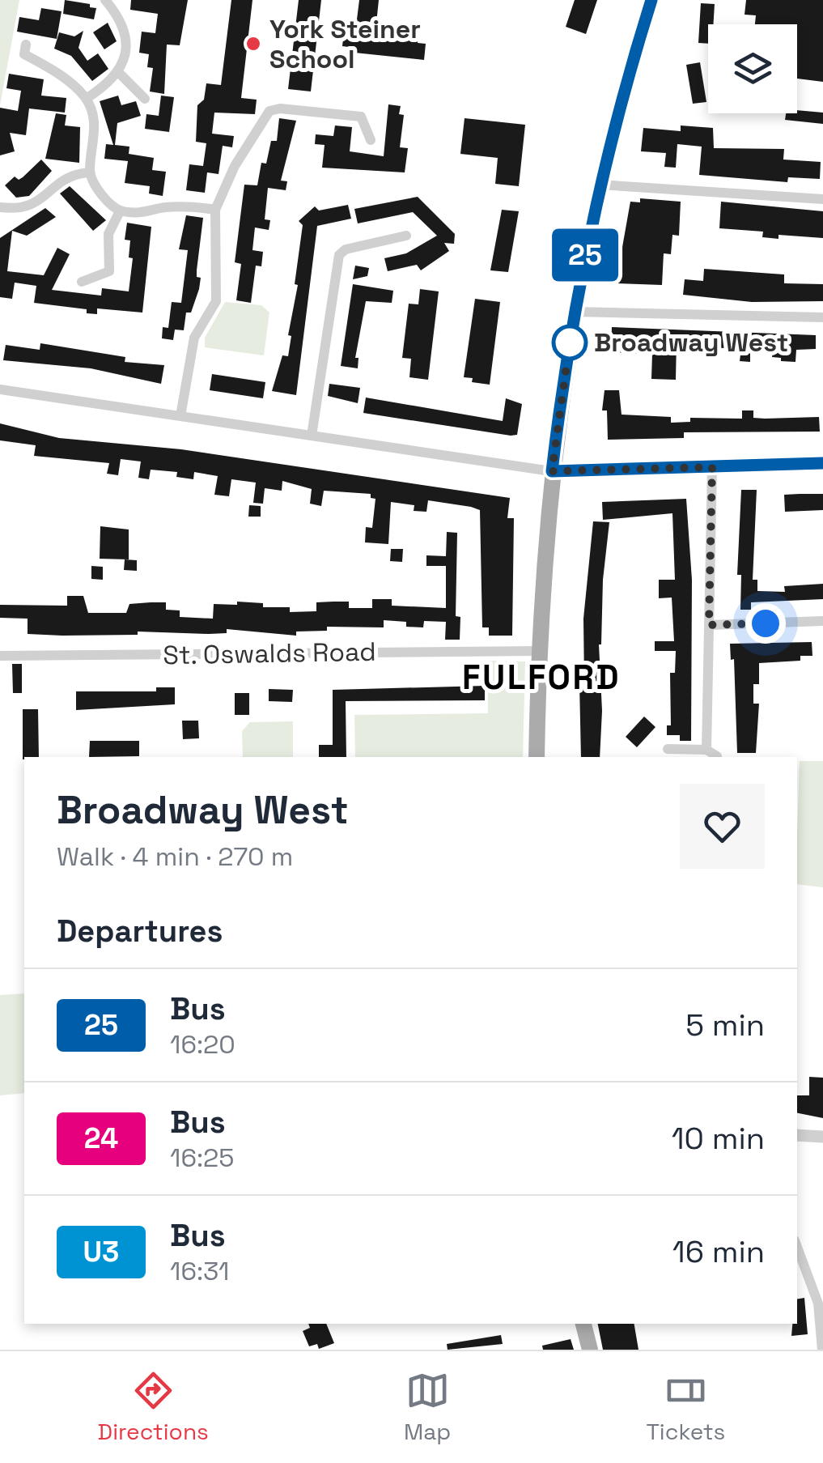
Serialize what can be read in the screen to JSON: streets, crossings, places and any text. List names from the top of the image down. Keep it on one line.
{"streets":{"street":["St. Oswalds Road"]},"districts":["FULFORD"],"places":["York Steiner School","Broadway West"],"lines":["bus line 25"],"page":{"on_map":"25","heading":[["Broadway West","Walk · 4 min · 270 m"],"Departures"],"list":[{"mark":"25","name":"Bus","note":"16:20","value":"5 min"},{"mark":"24","name":"Bus","note":"16:25","value":"10 min"},{"mark":"U3","name":"Bus","note":"16:31","value":"16 min"}],"tabs":["Directions","Map","Tickets"]}}
